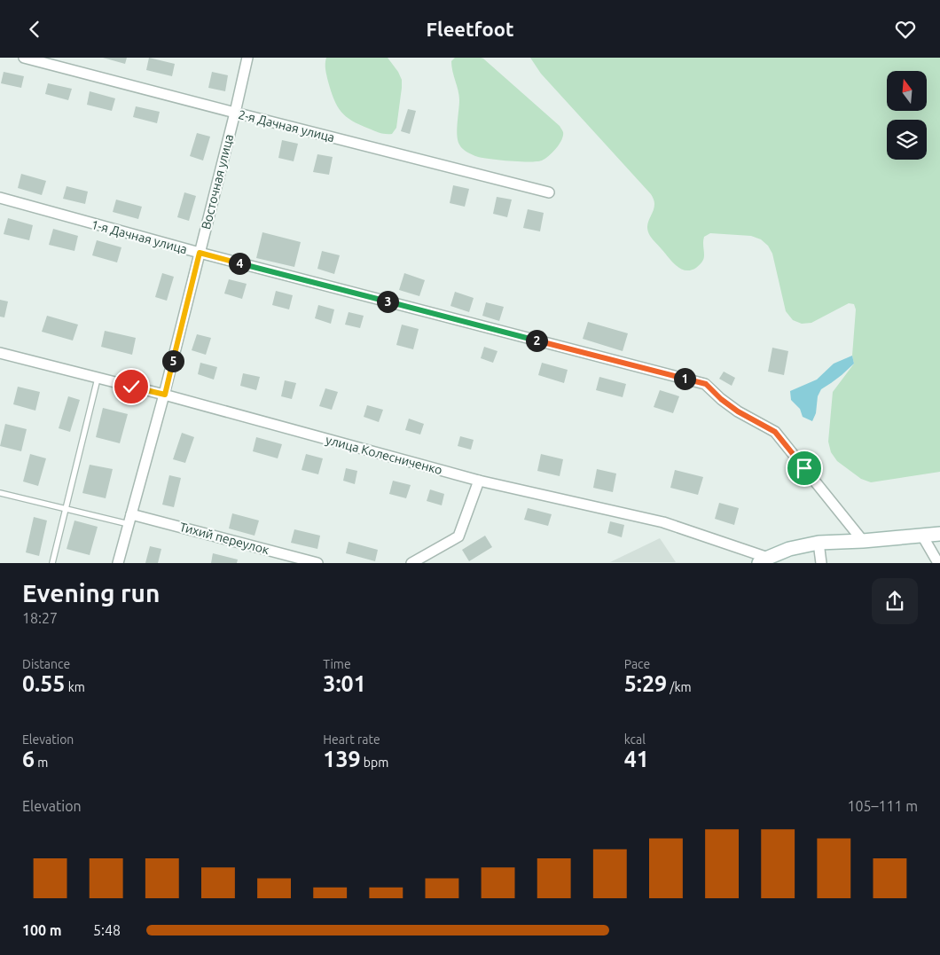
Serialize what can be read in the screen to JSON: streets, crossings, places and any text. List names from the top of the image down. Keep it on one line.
{"streets":{"street":["2-я Дачная улица","Восточная улица","1-я Дачная улица","улица Колесниченко","Тихий переулок"]},"crossings":[["2-я Дачная улица","Восточная улица"],["Восточная улица","1-я Дачная улица"],["Восточная улица","улица Колесниченко"],["Восточная улица","Тихий переулок"]],"north":"top","page":{"header":"Fleetfoot","pins":["4","3","2","5","1"],"heading":["Evening run","18:27"],"stats":[["Distance","0.55 km"],["Time","3:01"],["Pace","5:29 /km"],["Elevation","6 m"],["Heart rate","139 bpm"],["kcal","41"]],"chart":["Elevation","105–111 m"],"list":[{"name":"100 m","note":"5:48"}]}}
